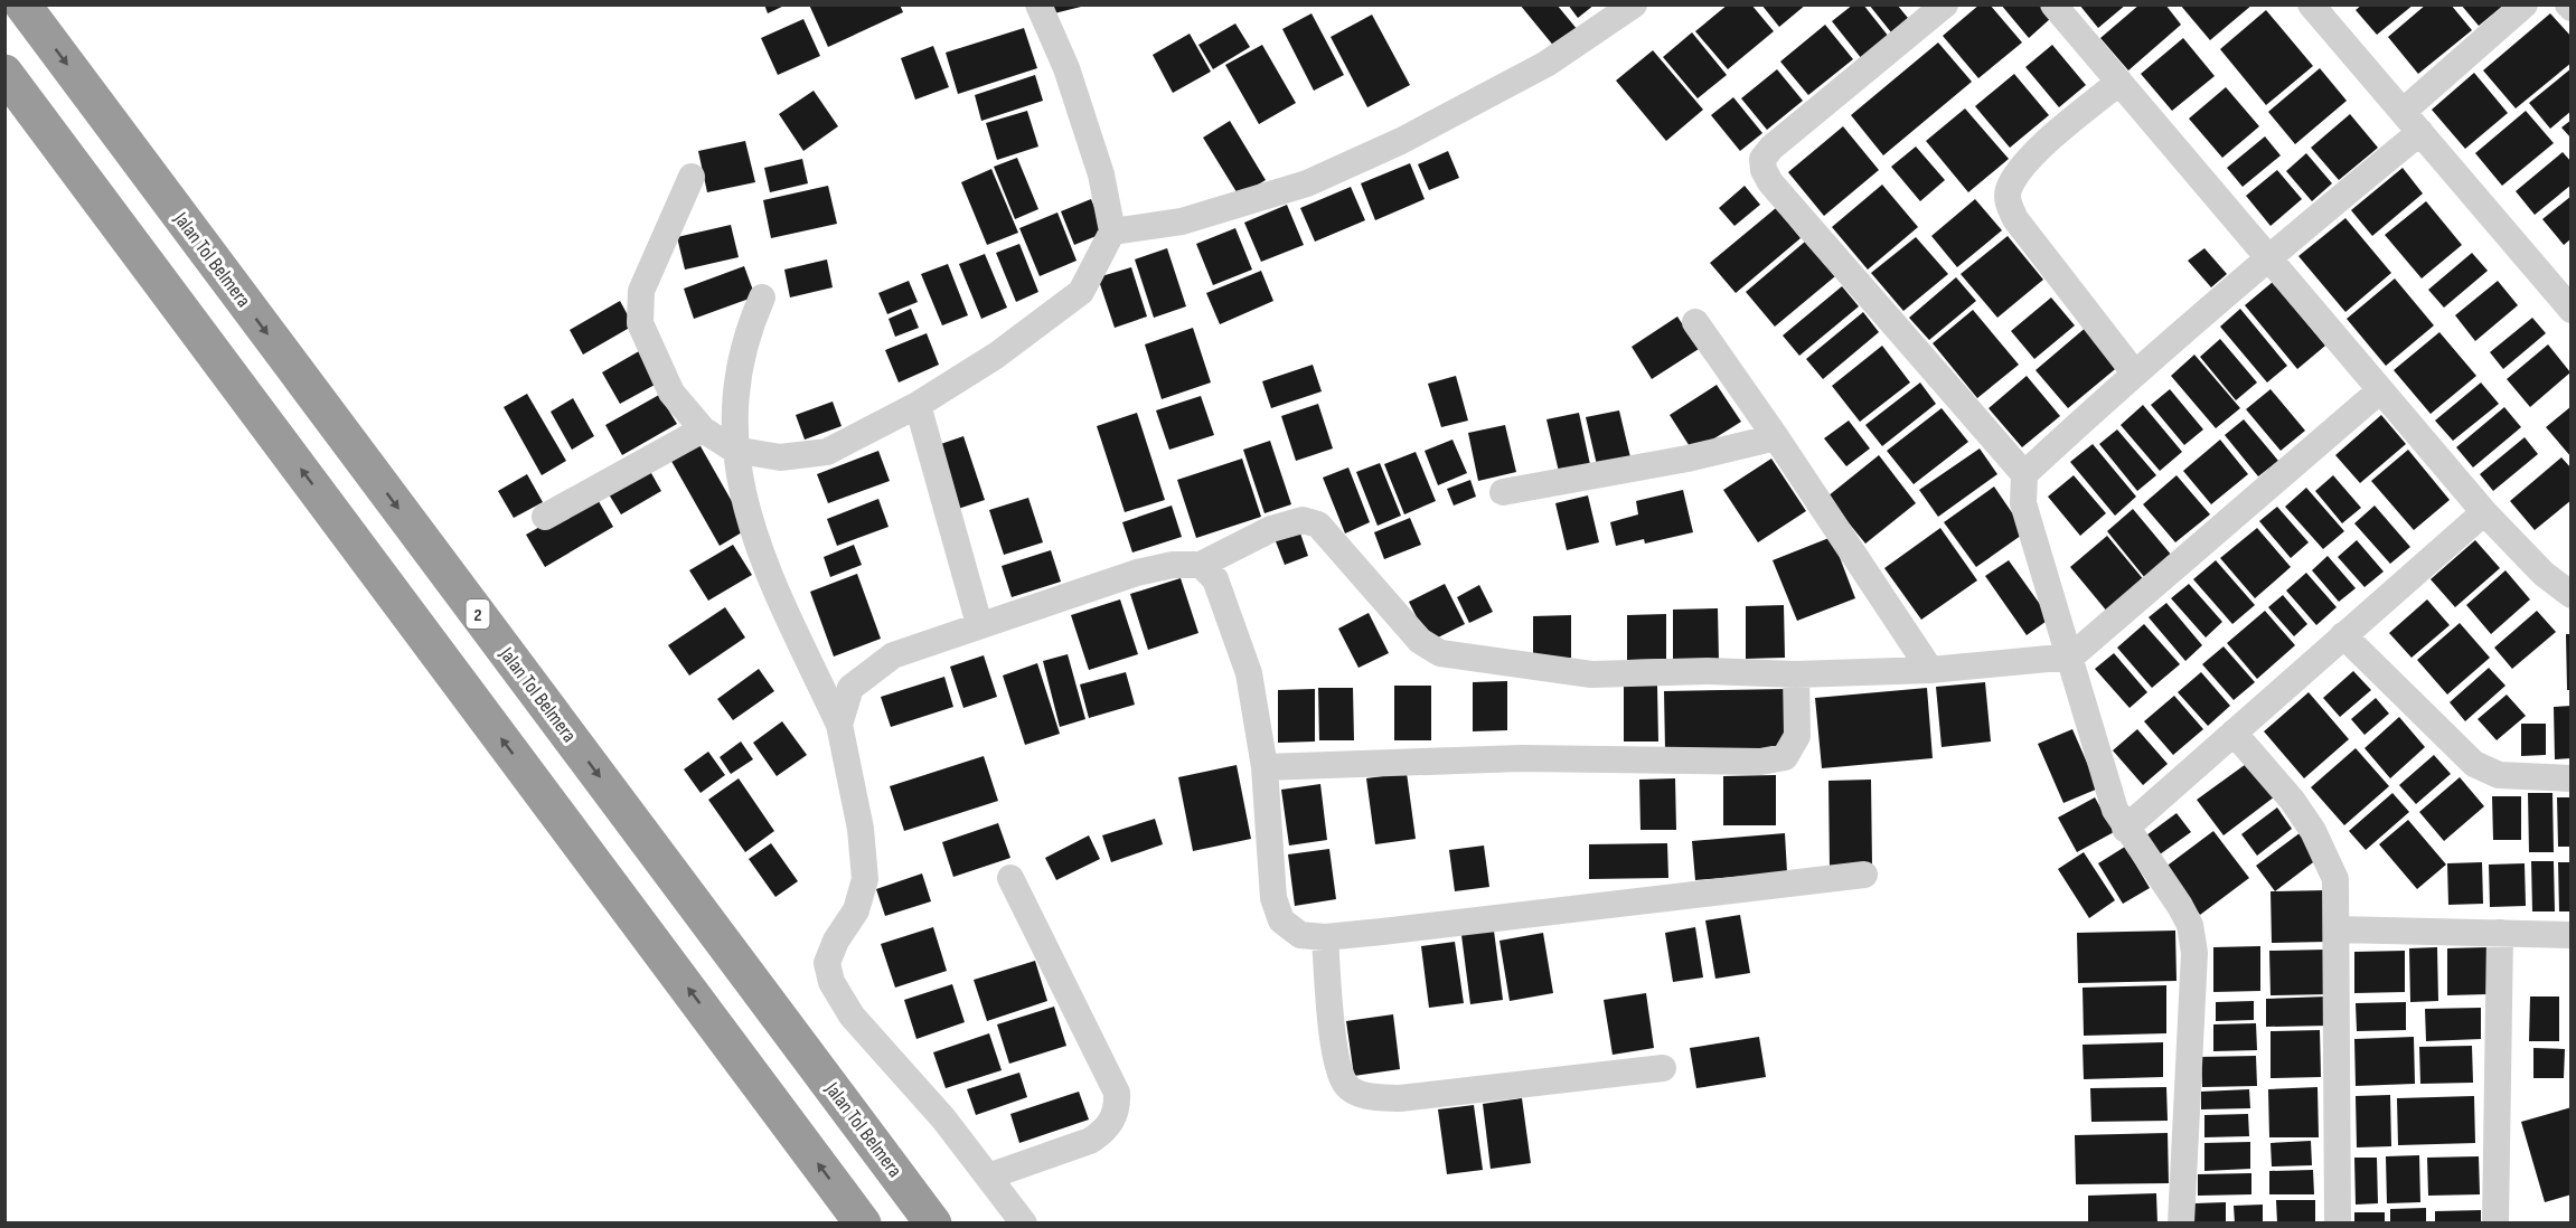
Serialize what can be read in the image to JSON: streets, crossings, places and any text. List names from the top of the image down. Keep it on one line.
{"streets":{"highway":["Jalan Tol Belmera","2"]}}
